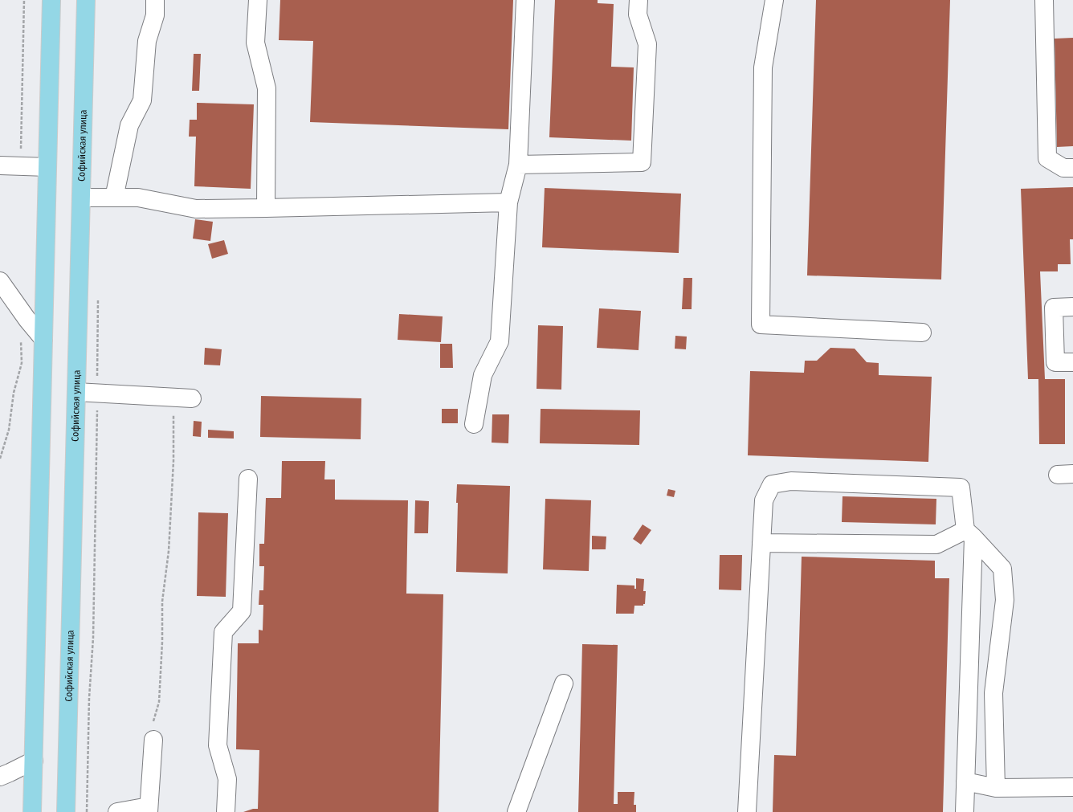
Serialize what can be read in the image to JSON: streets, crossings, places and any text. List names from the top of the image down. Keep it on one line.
{"streets":{"main road":["Софийская улица"]}}
